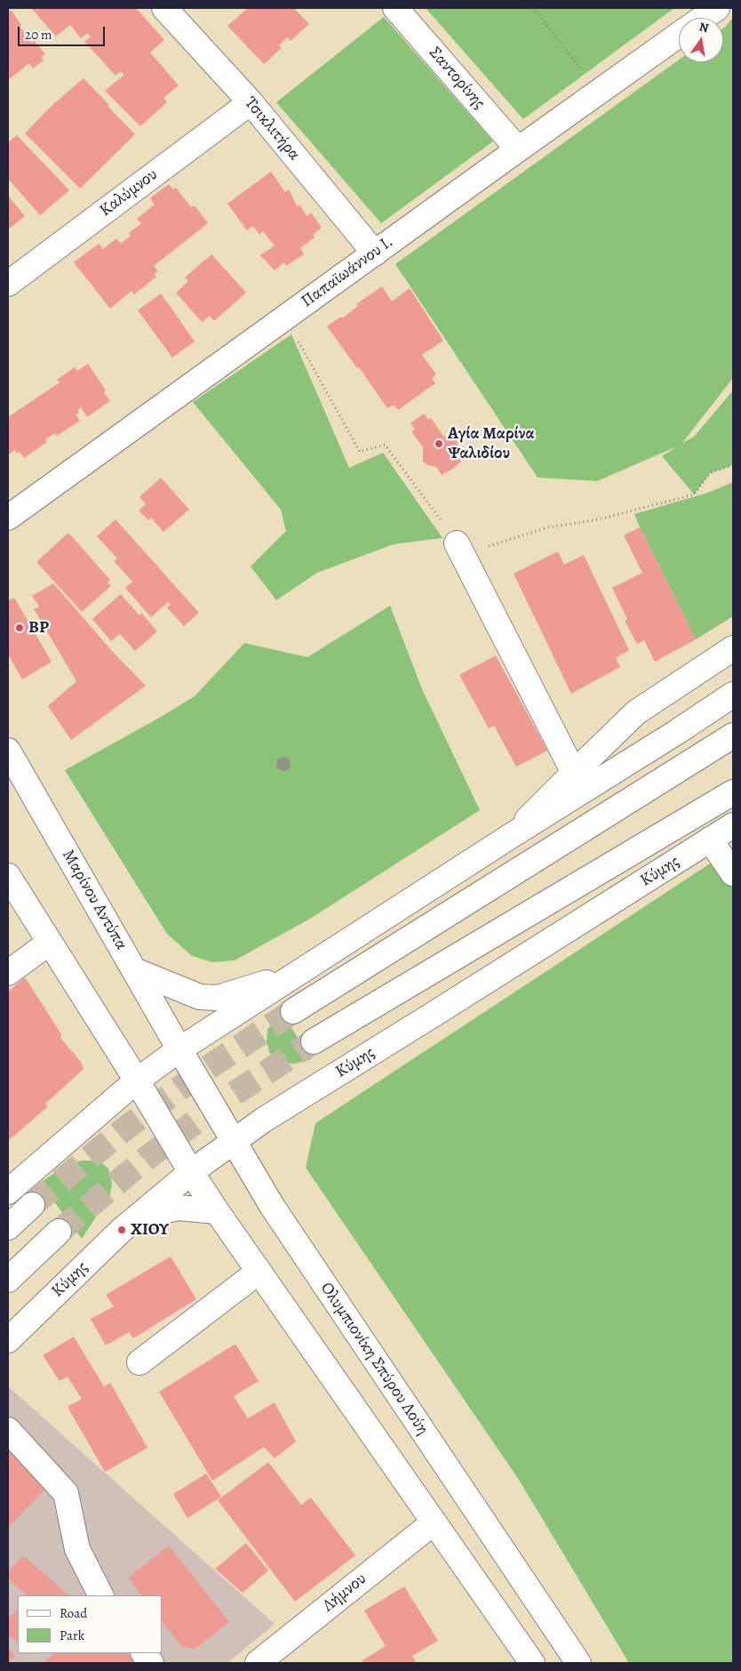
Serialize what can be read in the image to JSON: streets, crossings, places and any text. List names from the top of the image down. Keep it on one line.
{"streets":{"main road":["Σαντορίνης","Τσικλιτήρα","Καλύμνου","Παπαϊωάννου Ι.","Κύμης","Μαρίνου Αντύπα","Ολυμπιονίκη Σπύρου Λούη","Λήμνου"]},"crossings":[["Σαντορίνης","Παπαϊωάννου Ι."],["Τσικλιτήρα","Καλύμνου"],["Τσικλιτήρα","Παπαϊωάννου Ι."],["Κύμης","Ολυμπιονίκη Σπύρου Λούη"],["Μαρίνου Αντύπα","Ολυμπιονίκη Σπύρου Λούη"]],"places":["Αγία Μαρίνα Ψαλιδίου","BP","ΧΙΟΥ"],"legend":["Road","Park"],"scale_bar":"20 m","north":"top"}
